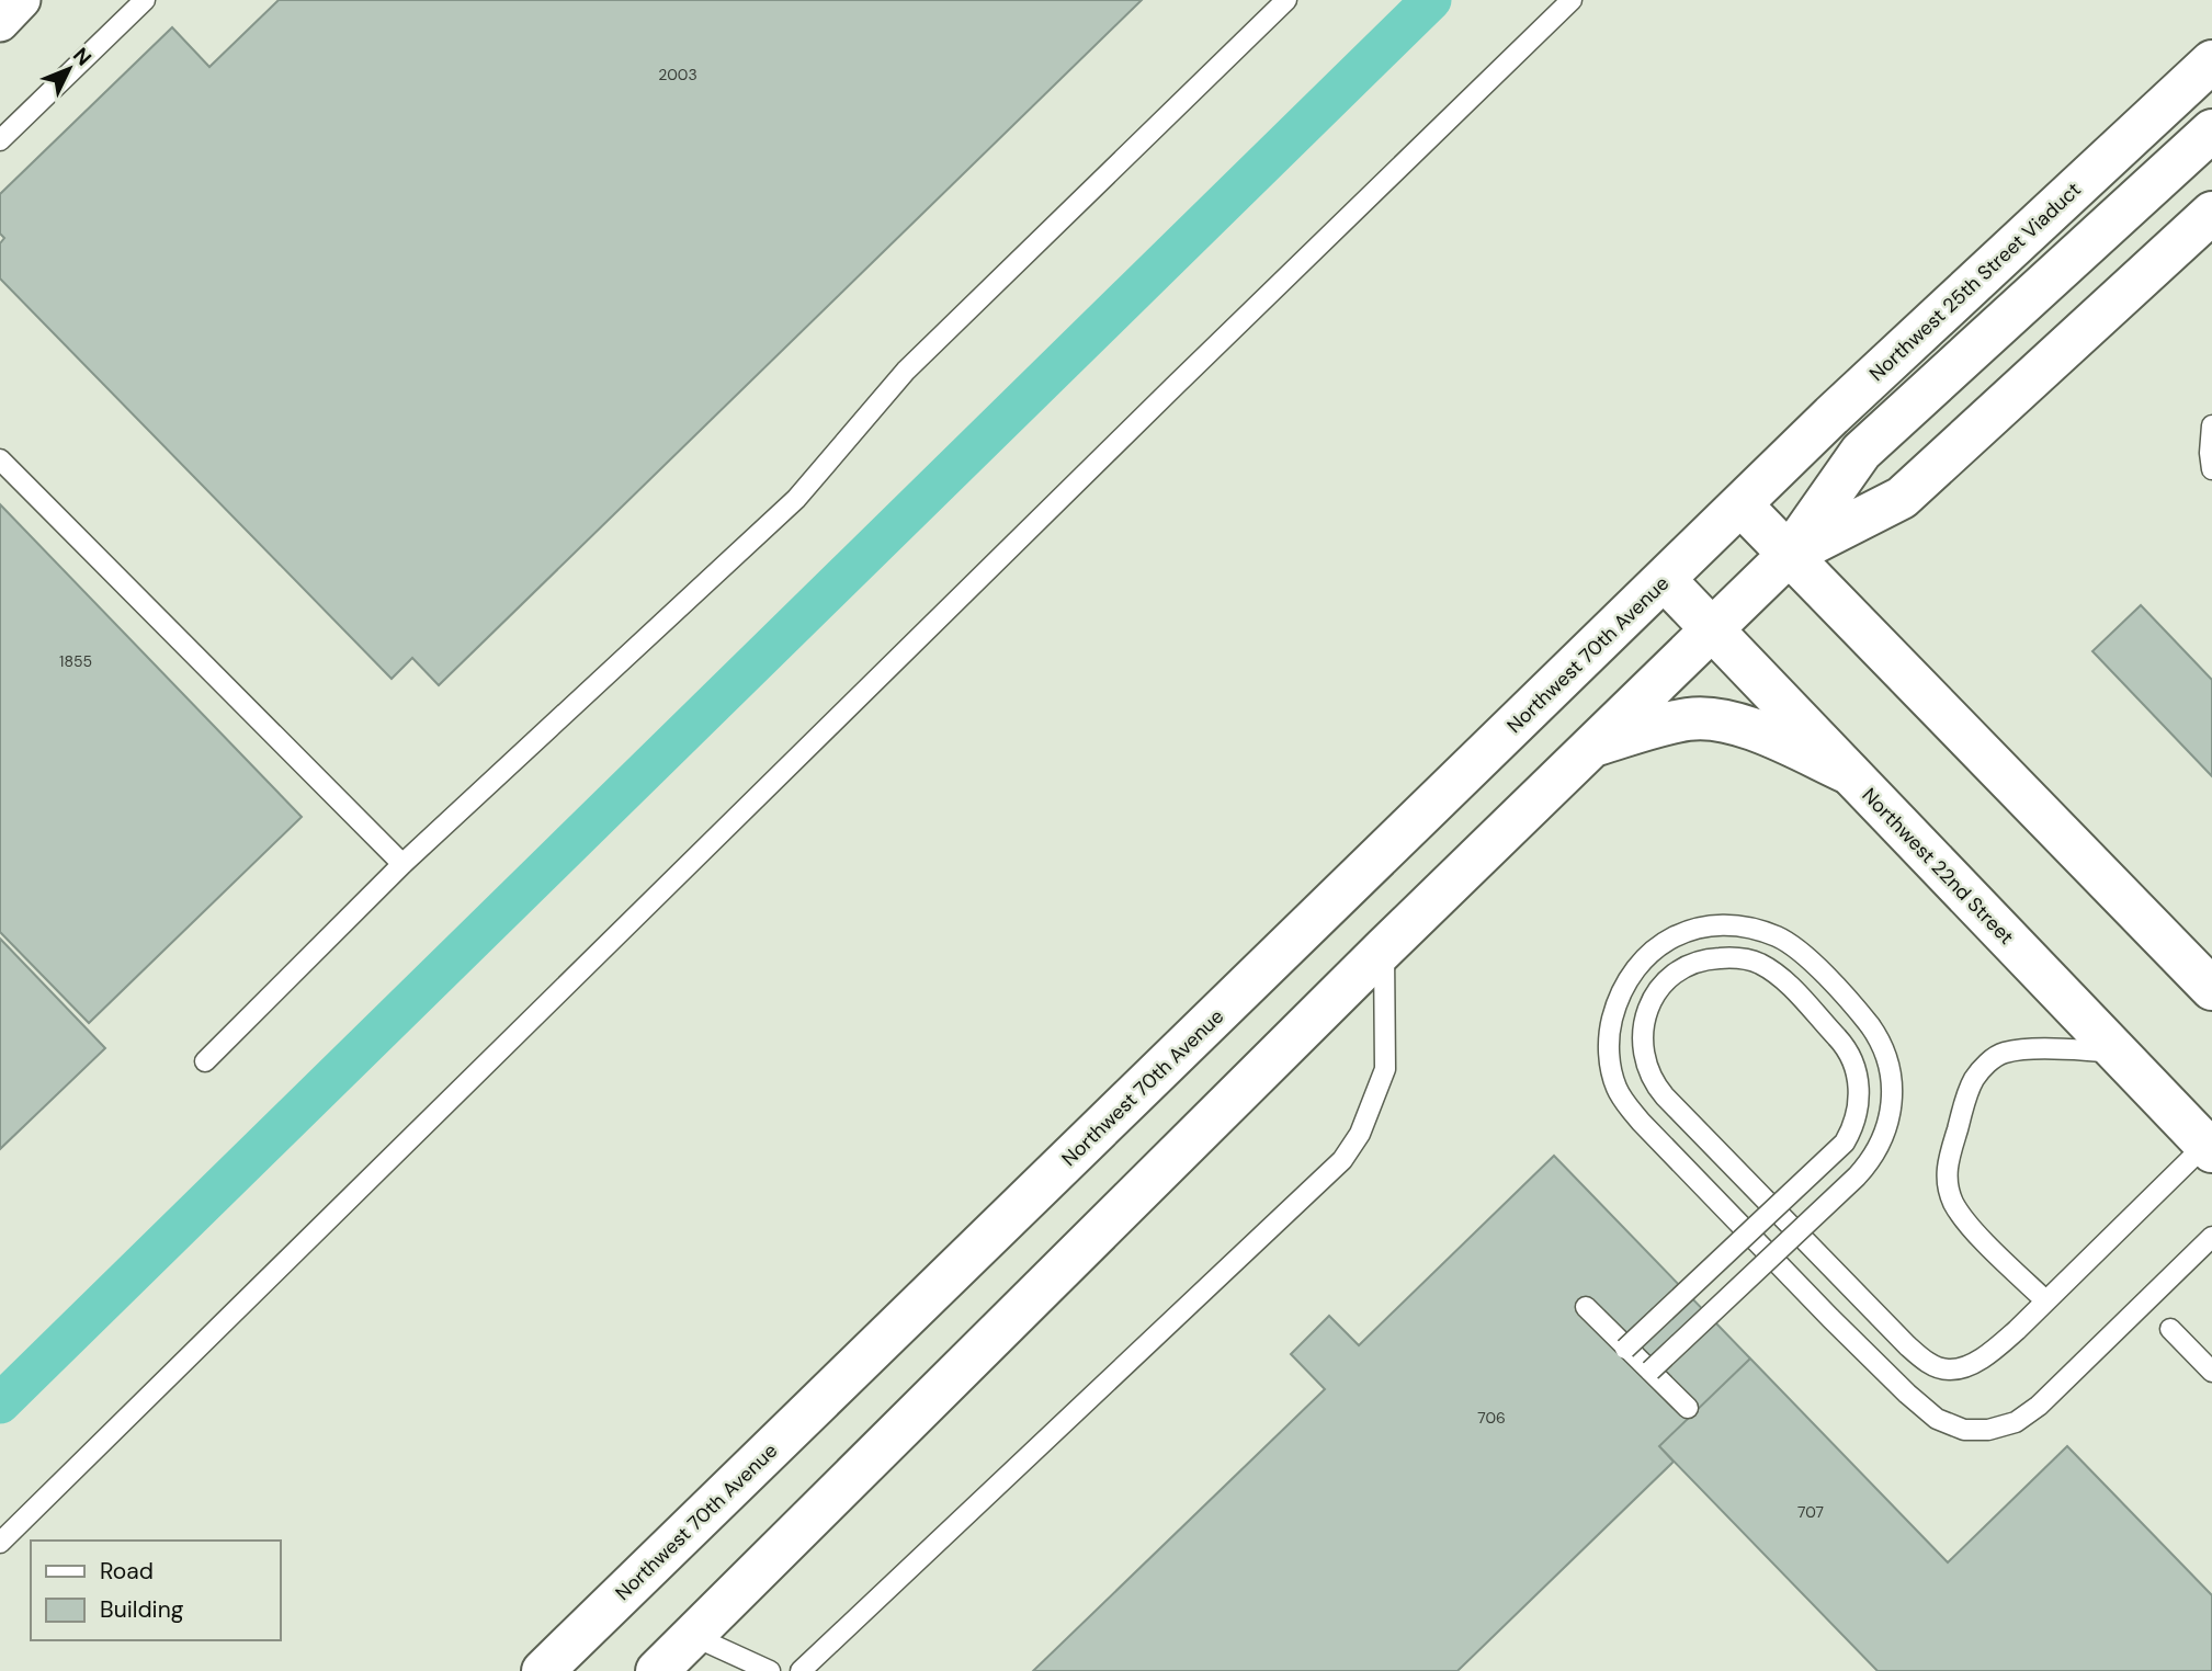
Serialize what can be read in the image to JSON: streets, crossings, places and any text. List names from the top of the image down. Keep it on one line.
{"streets":{"main road":["Northwest 25th Street Viaduct","Northwest 70th Avenue","Northwest 22nd Street"]},"crossings":[["Northwest 25th Street Viaduct","Northwest 70th Avenue"],["Northwest 70th Avenue","Northwest 22nd Street"]],"house_numbers":["2003","1855","706","707"],"legend":["Road","Building"],"north":"top right"}
